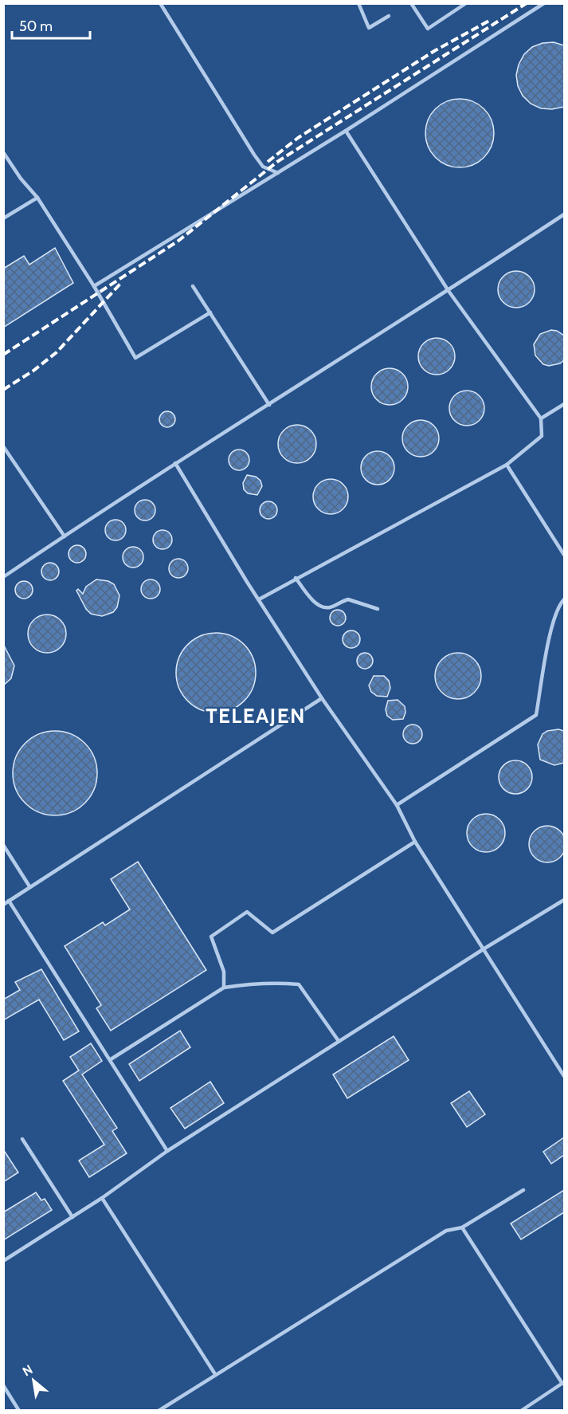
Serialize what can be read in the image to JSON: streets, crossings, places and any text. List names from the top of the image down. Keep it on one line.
{"districts":["TELEAJEN"],"scale_bar":"50 m","north":"top left"}
